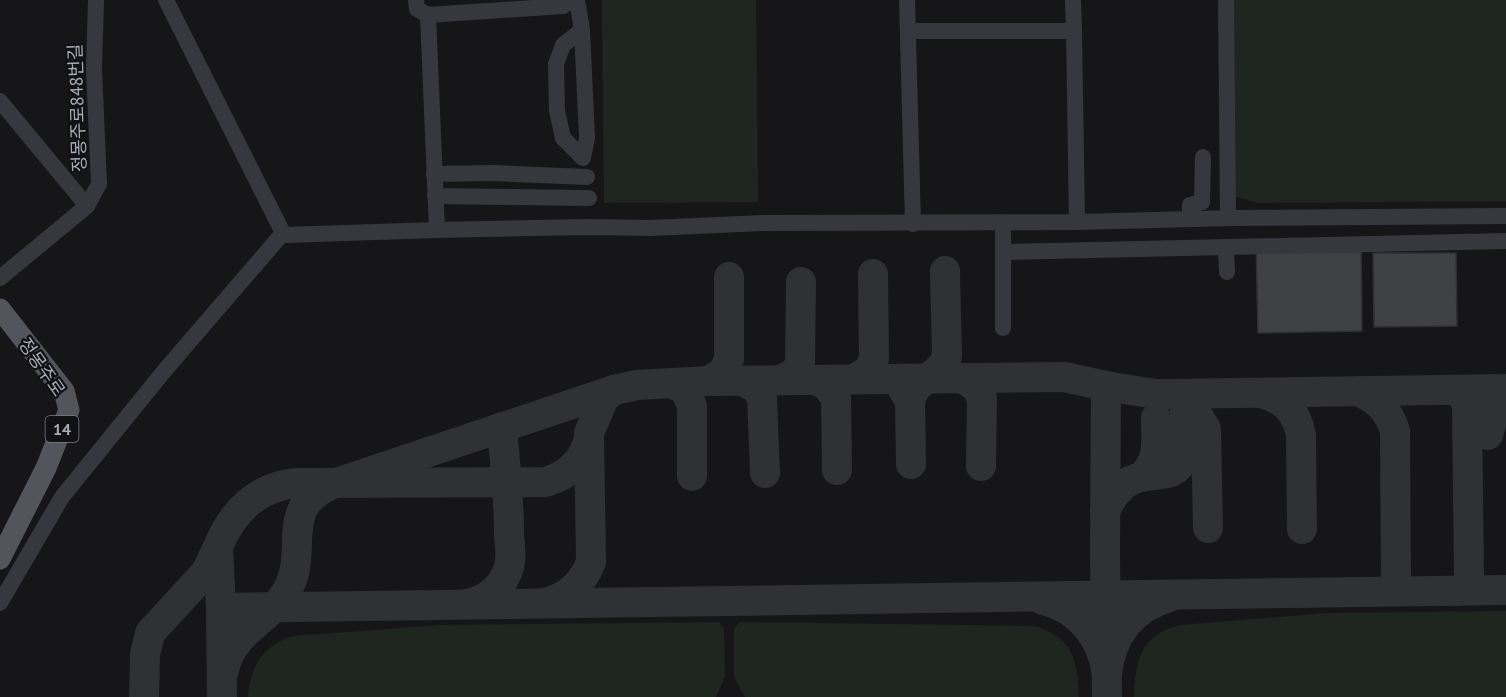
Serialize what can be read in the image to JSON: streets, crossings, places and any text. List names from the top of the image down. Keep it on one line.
{"streets":{"main road":["정몽주로","14"],"street":["정몽주로848번길"]}}
